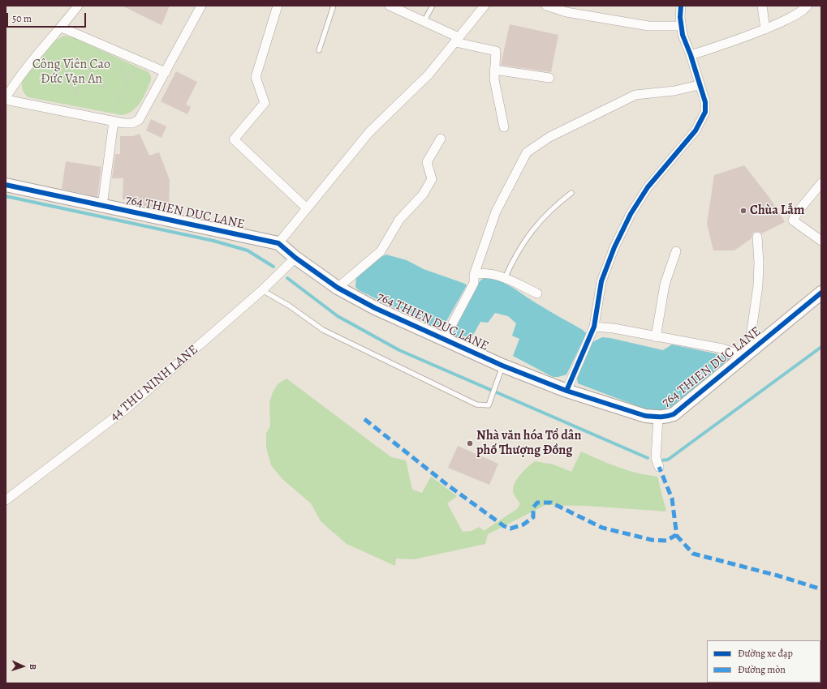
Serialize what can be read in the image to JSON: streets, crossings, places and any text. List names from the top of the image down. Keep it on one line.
{"streets":{"street":["764 THIEN DUC LANE","44 THU NINH LANE"]},"crossings":[["764 THIEN DUC LANE","44 THU NINH LANE"]],"parks":["Công Viên Cao Đức Vạn An"],"places":["Chùa Lẫm","Nhà văn hóa Tổ dân phố Thượng Đồng"],"legend":["Đường xe đạp","Đường mòn"],"scale_bar":"50 m","north":"right"}
